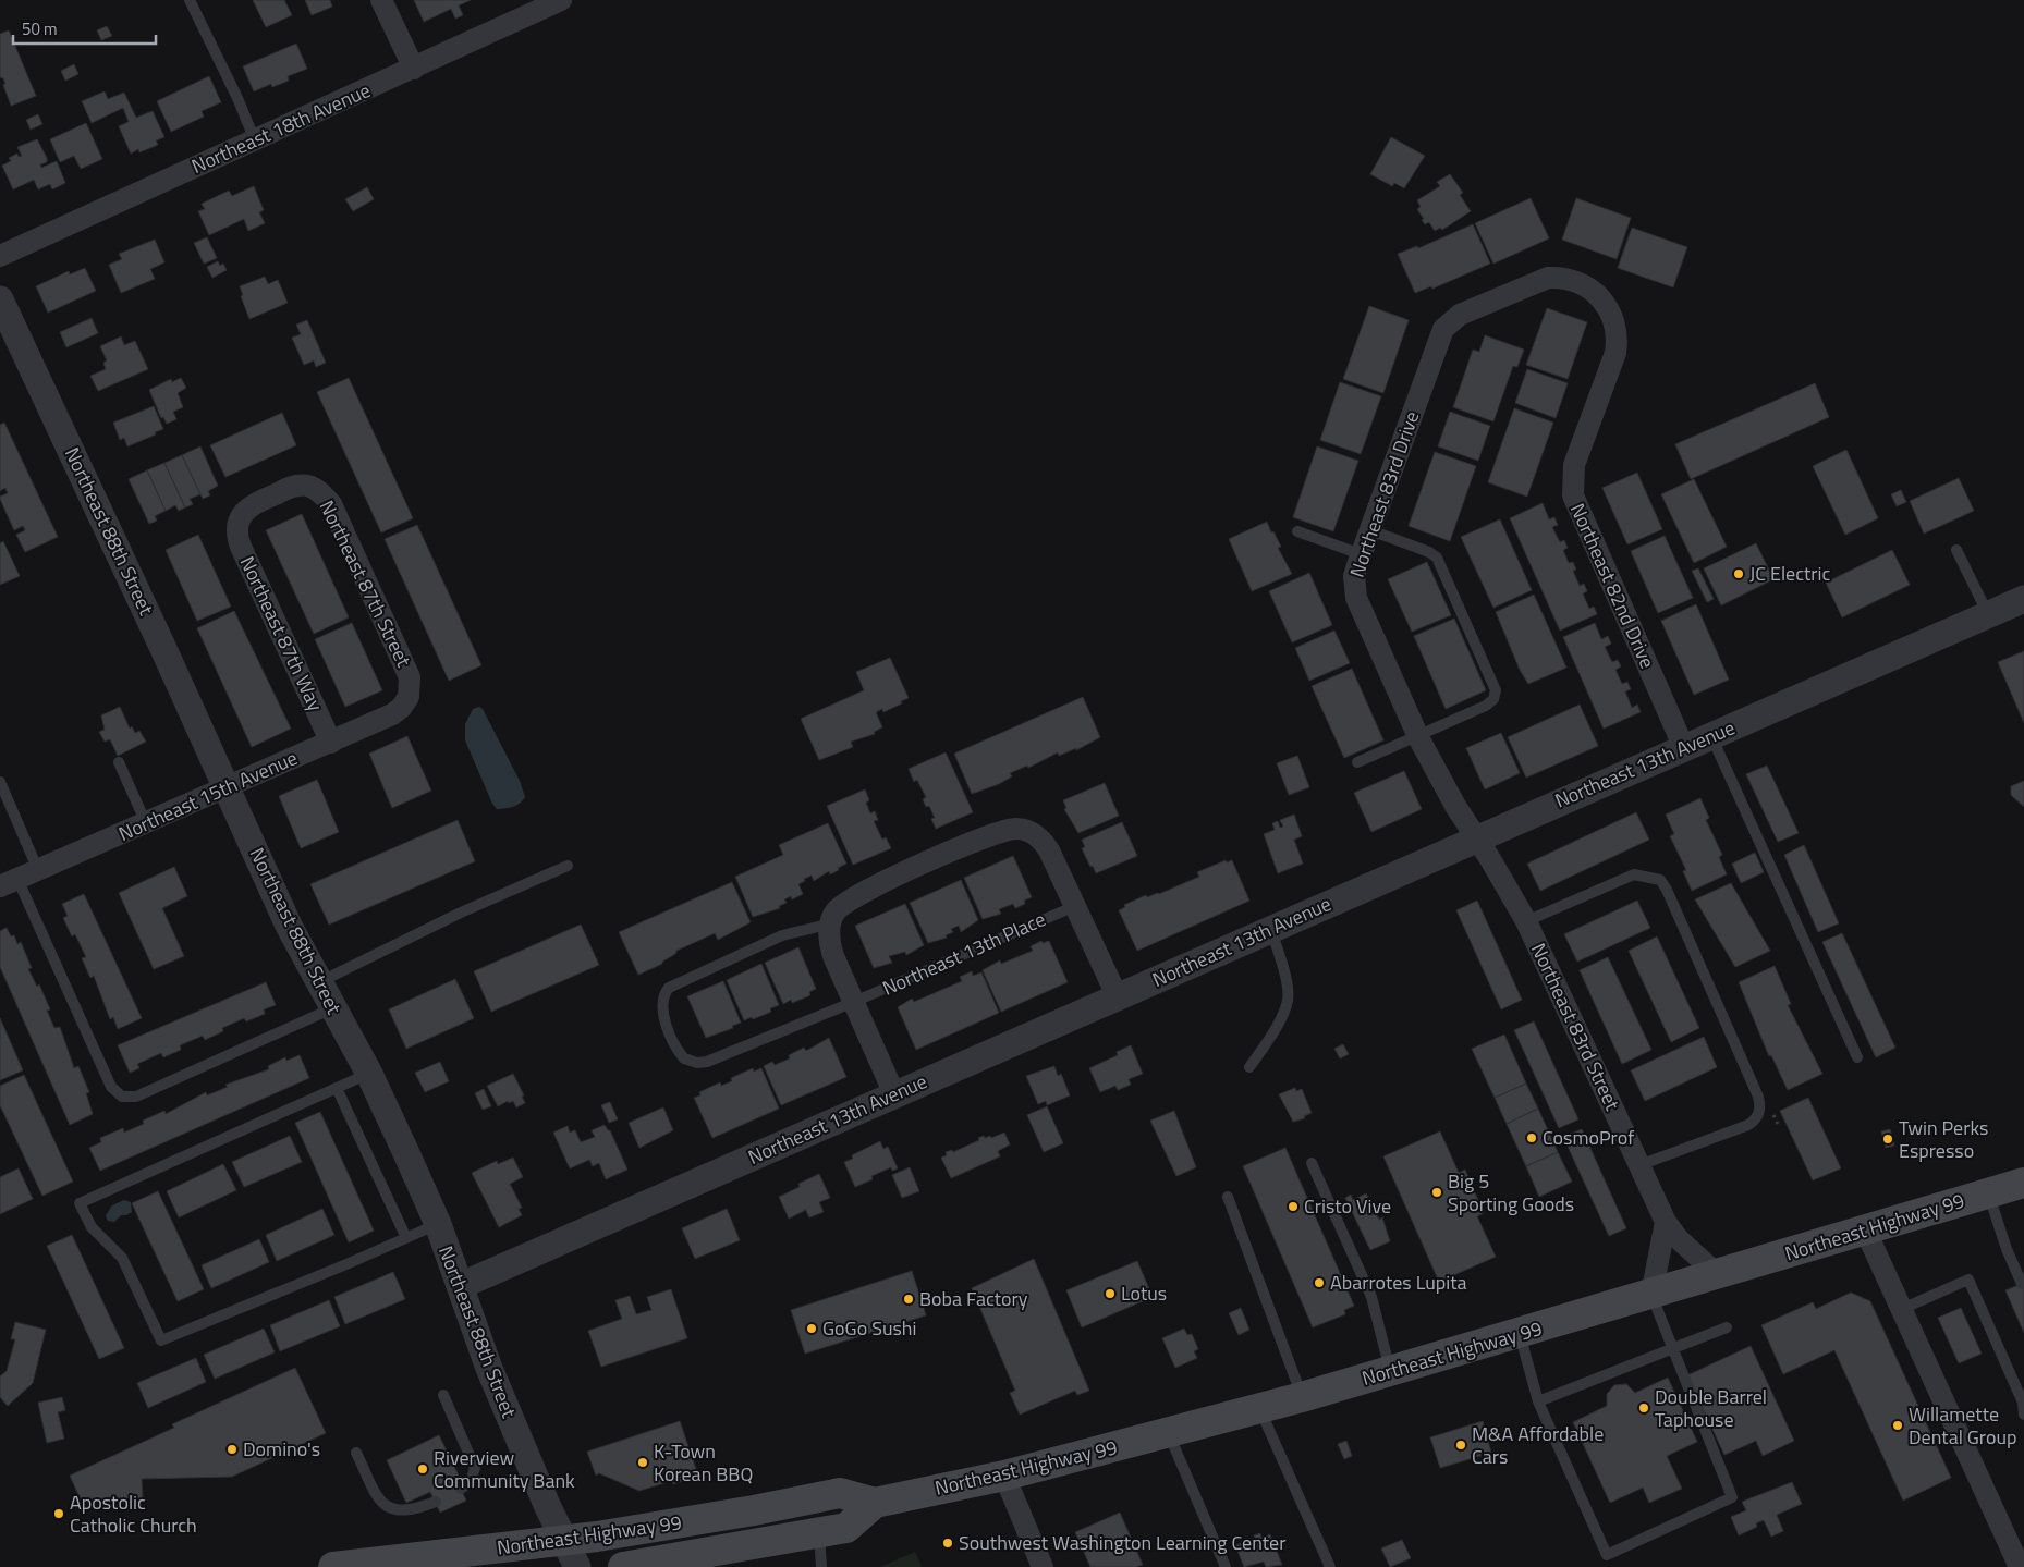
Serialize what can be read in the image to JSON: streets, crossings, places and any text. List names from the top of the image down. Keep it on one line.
{"streets":{"main road":["Northeast Highway 99"],"street":["Northeast 18th Avenue","Northeast 83rd Drive","Northeast 88th Street","Northeast 87th Street","Northeast 82nd Drive","Northeast 87th Way","Northeast 13th Avenue","Northeast 15th Avenue","Northeast 83rd Street"],"lane":["Northeast 13th Place"]},"crossings":[["Northeast 83rd Drive","Northeast 82nd Drive"],["Northeast 83rd Drive","Northeast 13th Avenue"],["Northeast 83rd Drive","Northeast 83rd Street"],["Northeast 88th Street","Northeast 13th Avenue"],["Northeast 88th Street","Northeast 15th Avenue"],["Northeast 88th Street","Northeast Highway 99"],["Northeast 87th Street","Northeast 87th Way"],["Northeast 87th Street","Northeast 15th Avenue"],["Northeast 82nd Drive","Northeast 13th Avenue"],["Northeast 87th Way","Northeast 15th Avenue"],["Northeast 13th Avenue","Northeast 83rd Street"],["Northeast 83rd Street","Northeast Highway 99"]],"places":["JC Electric","CosmoProf","Twin Perks Espresso","Big 5 Sporting Goods","Cristo Vive","Abarrotes Lupita","Lotus","Boba Factory","GoGo Sushi","Double Barrel Taphouse","Willamette Dental Group","M&A Affordable Cars","Domino's","K-Town Korean BBQ","Riverview Community Bank","Apostolic Catholic Church","Southwest Washington Learning Center"],"scale_bar":"50 m"}
